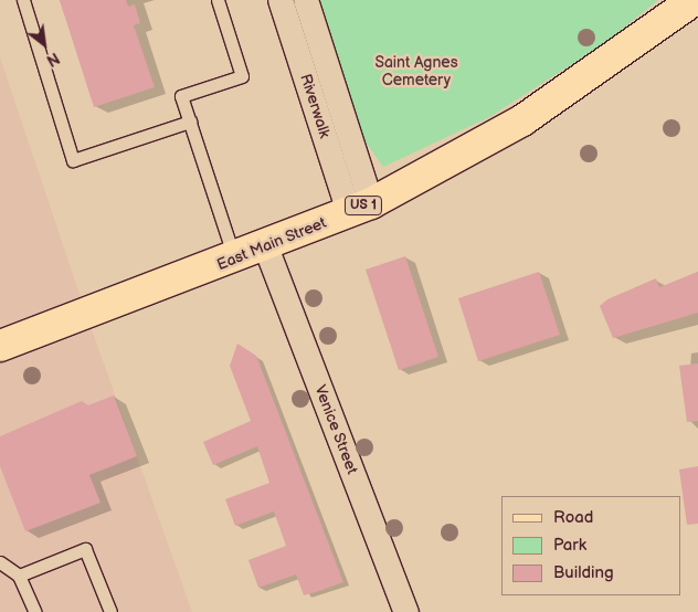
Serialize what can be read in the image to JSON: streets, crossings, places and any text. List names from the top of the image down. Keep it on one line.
{"streets":{"main road":["US 1","East Main Street"],"street":["Riverwalk","Venice Street"]},"crossings":[["Riverwalk","East Main Street"],["East Main Street","Venice Street"]],"parks":["Saint Agnes Cemetery"],"legend":["Road","Park","Building"],"north":"bottom right"}
